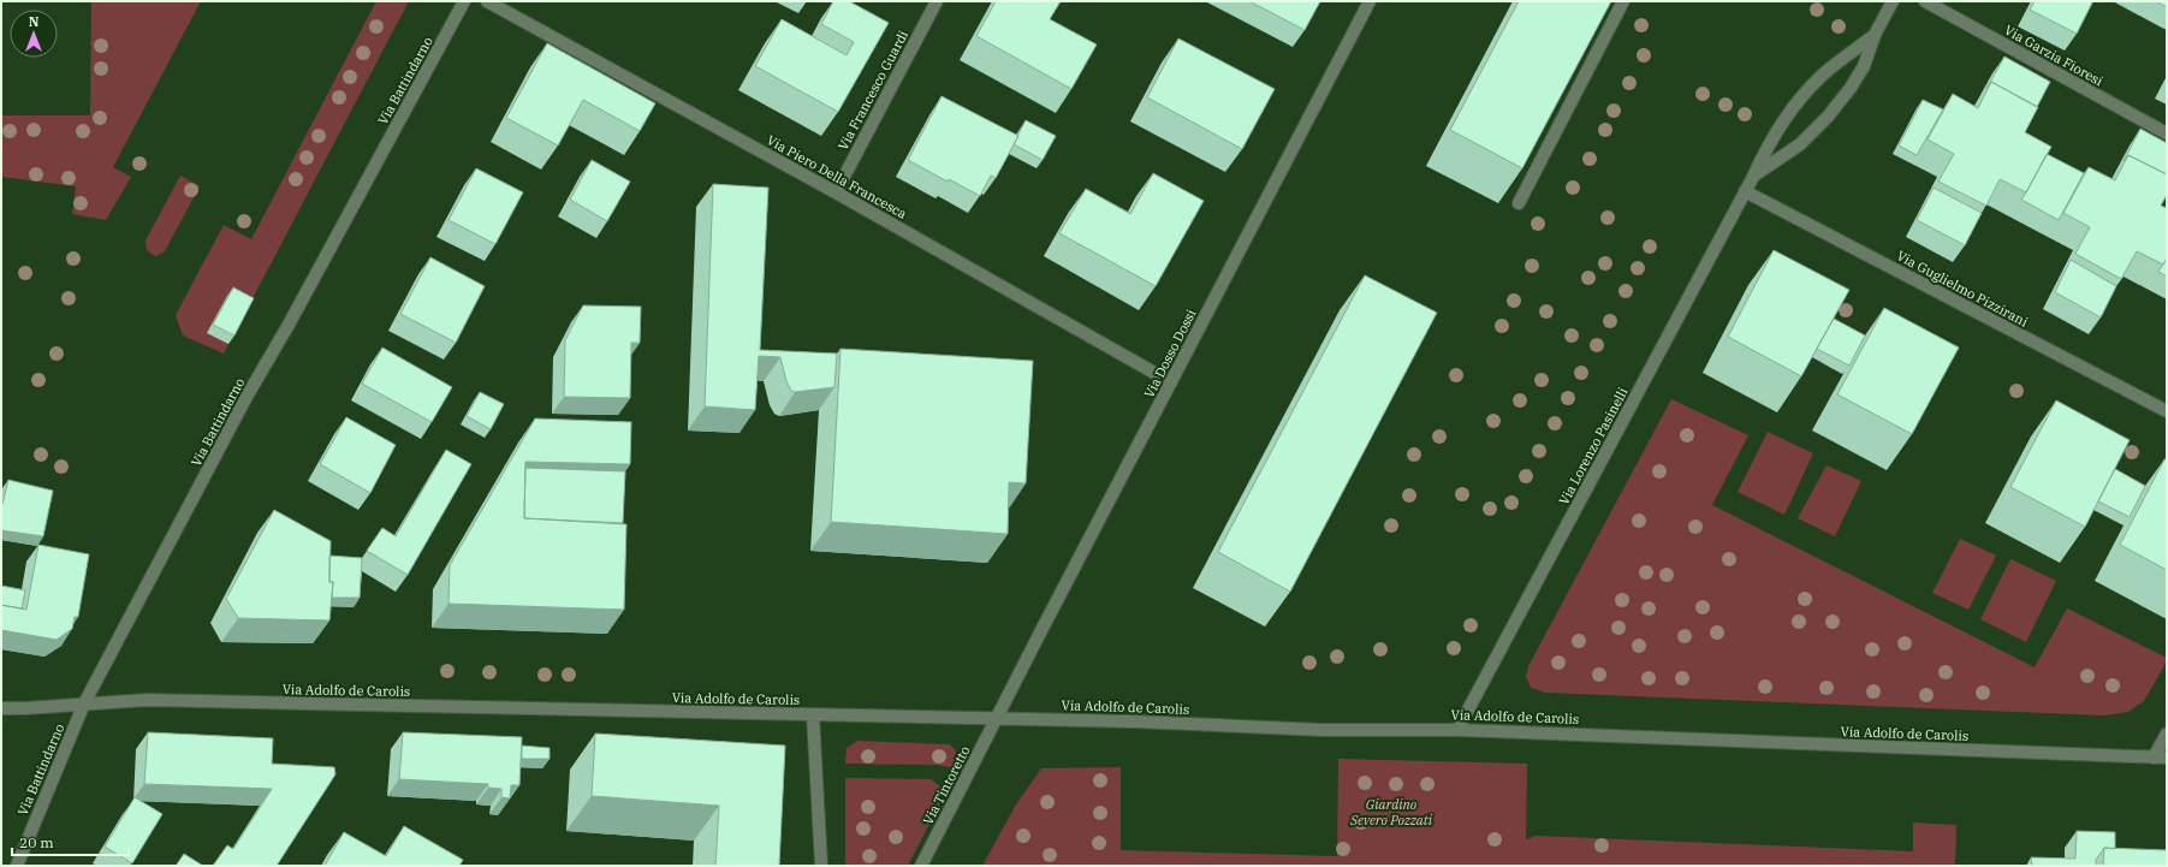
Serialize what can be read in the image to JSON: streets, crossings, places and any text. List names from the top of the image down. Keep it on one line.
{"streets":{"street":["Via Garzia Fioresi","Via Battindarno","Via Francesco Guardi","Via Piero Della Francesca","Via Guglielmo Pizzirani","Via Dosso Dossi","Via Lorenzo Pasinelli","Via Adolfo de Carolis","Via Tintoretto"]},"crossings":[["Via Battindarno","Via Adolfo de Carolis"],["Via Francesco Guardi","Via Piero Della Francesca"],["Via Piero Della Francesca","Via Dosso Dossi"],["Via Guglielmo Pizzirani","Via Lorenzo Pasinelli"],["Via Dosso Dossi","Via Adolfo de Carolis"],["Via Dosso Dossi","Via Tintoretto"],["Via Lorenzo Pasinelli","Via Adolfo de Carolis"],["Via Adolfo de Carolis","Via Tintoretto"]],"parks":["Giardino Severo Pozzati"],"scale_bar":"20 m","north":"top"}
